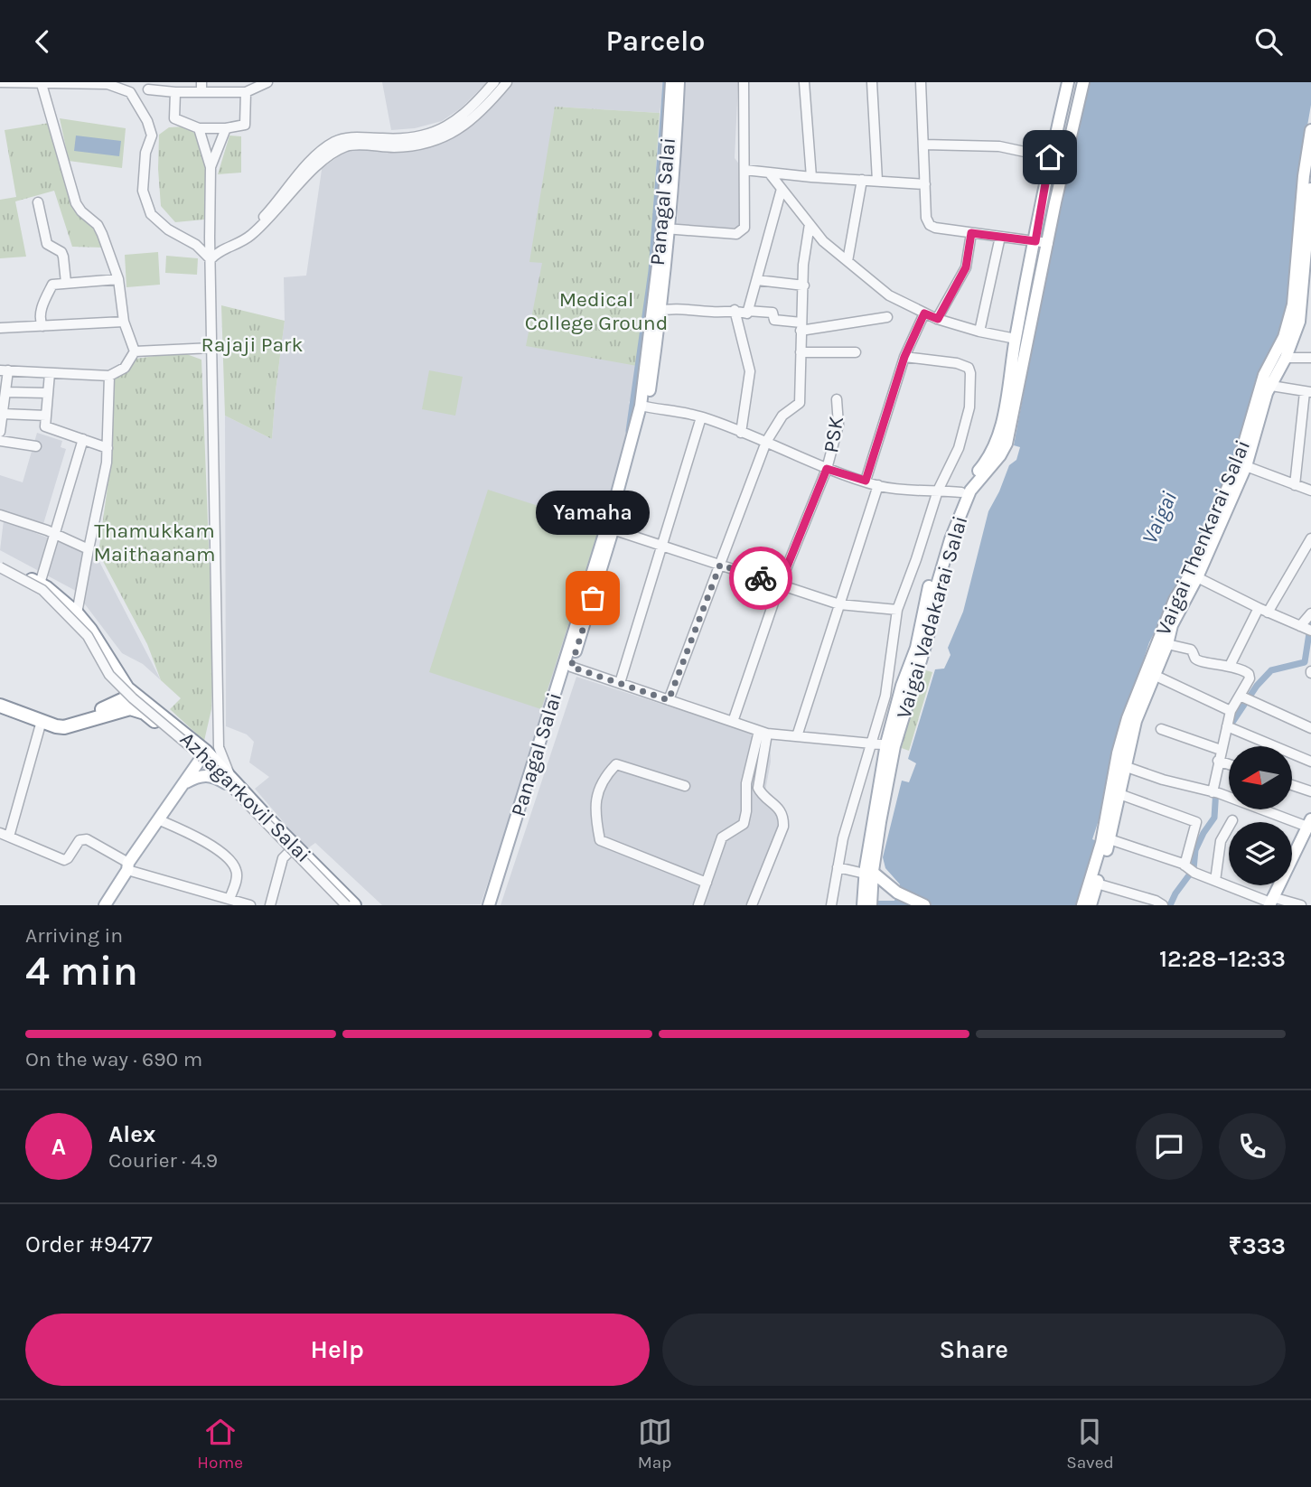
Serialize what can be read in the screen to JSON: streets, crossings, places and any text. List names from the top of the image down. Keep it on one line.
{"streets":{"highway":["Azhagarkovil Salai"],"main road":["Panagal Salai","Vaigai Thenkarai Salai","Vaigai Vadakarai Salai"],"street":["PSK"]},"water":["Vaigai"],"parks":["Medical College Ground","Rajaji Park","Thamukkam Maithaanam"],"places":["Yamaha"],"north":"left","page":{"header":"Parcelo","bubble":"Yamaha","heading":["4 min","Arriving in","12:28–12:33"],"panel":["Alex","Courier · 4.9","Order #9477","₹333"],"bar":"On the way · 690 m","round":"A","buttons":["Help","Share"],"tabs":["Home","Map","Saved"]}}
